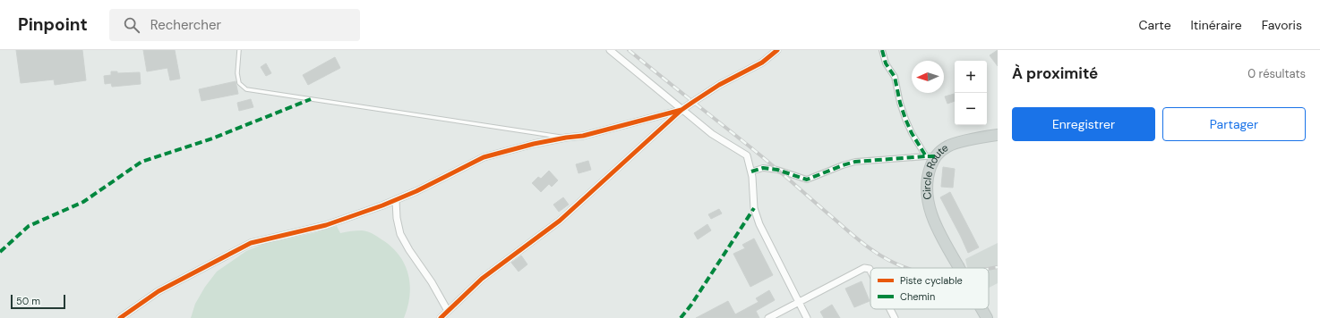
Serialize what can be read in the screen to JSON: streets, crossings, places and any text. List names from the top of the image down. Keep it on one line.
{"streets":{"main road":["Circle Route"]},"legend":["Piste cyclable","Chemin"],"scale_bar":"50 m","north":"left","page":{"header":"Pinpoint","search":"Rechercher","nav":["Carte","Itinéraire","Favoris"],"heading":["À proximité","0 résultats"],"map_buttons":["+","−"],"buttons":["Enregistrer","Partager"],"scale":"50 m"}}
